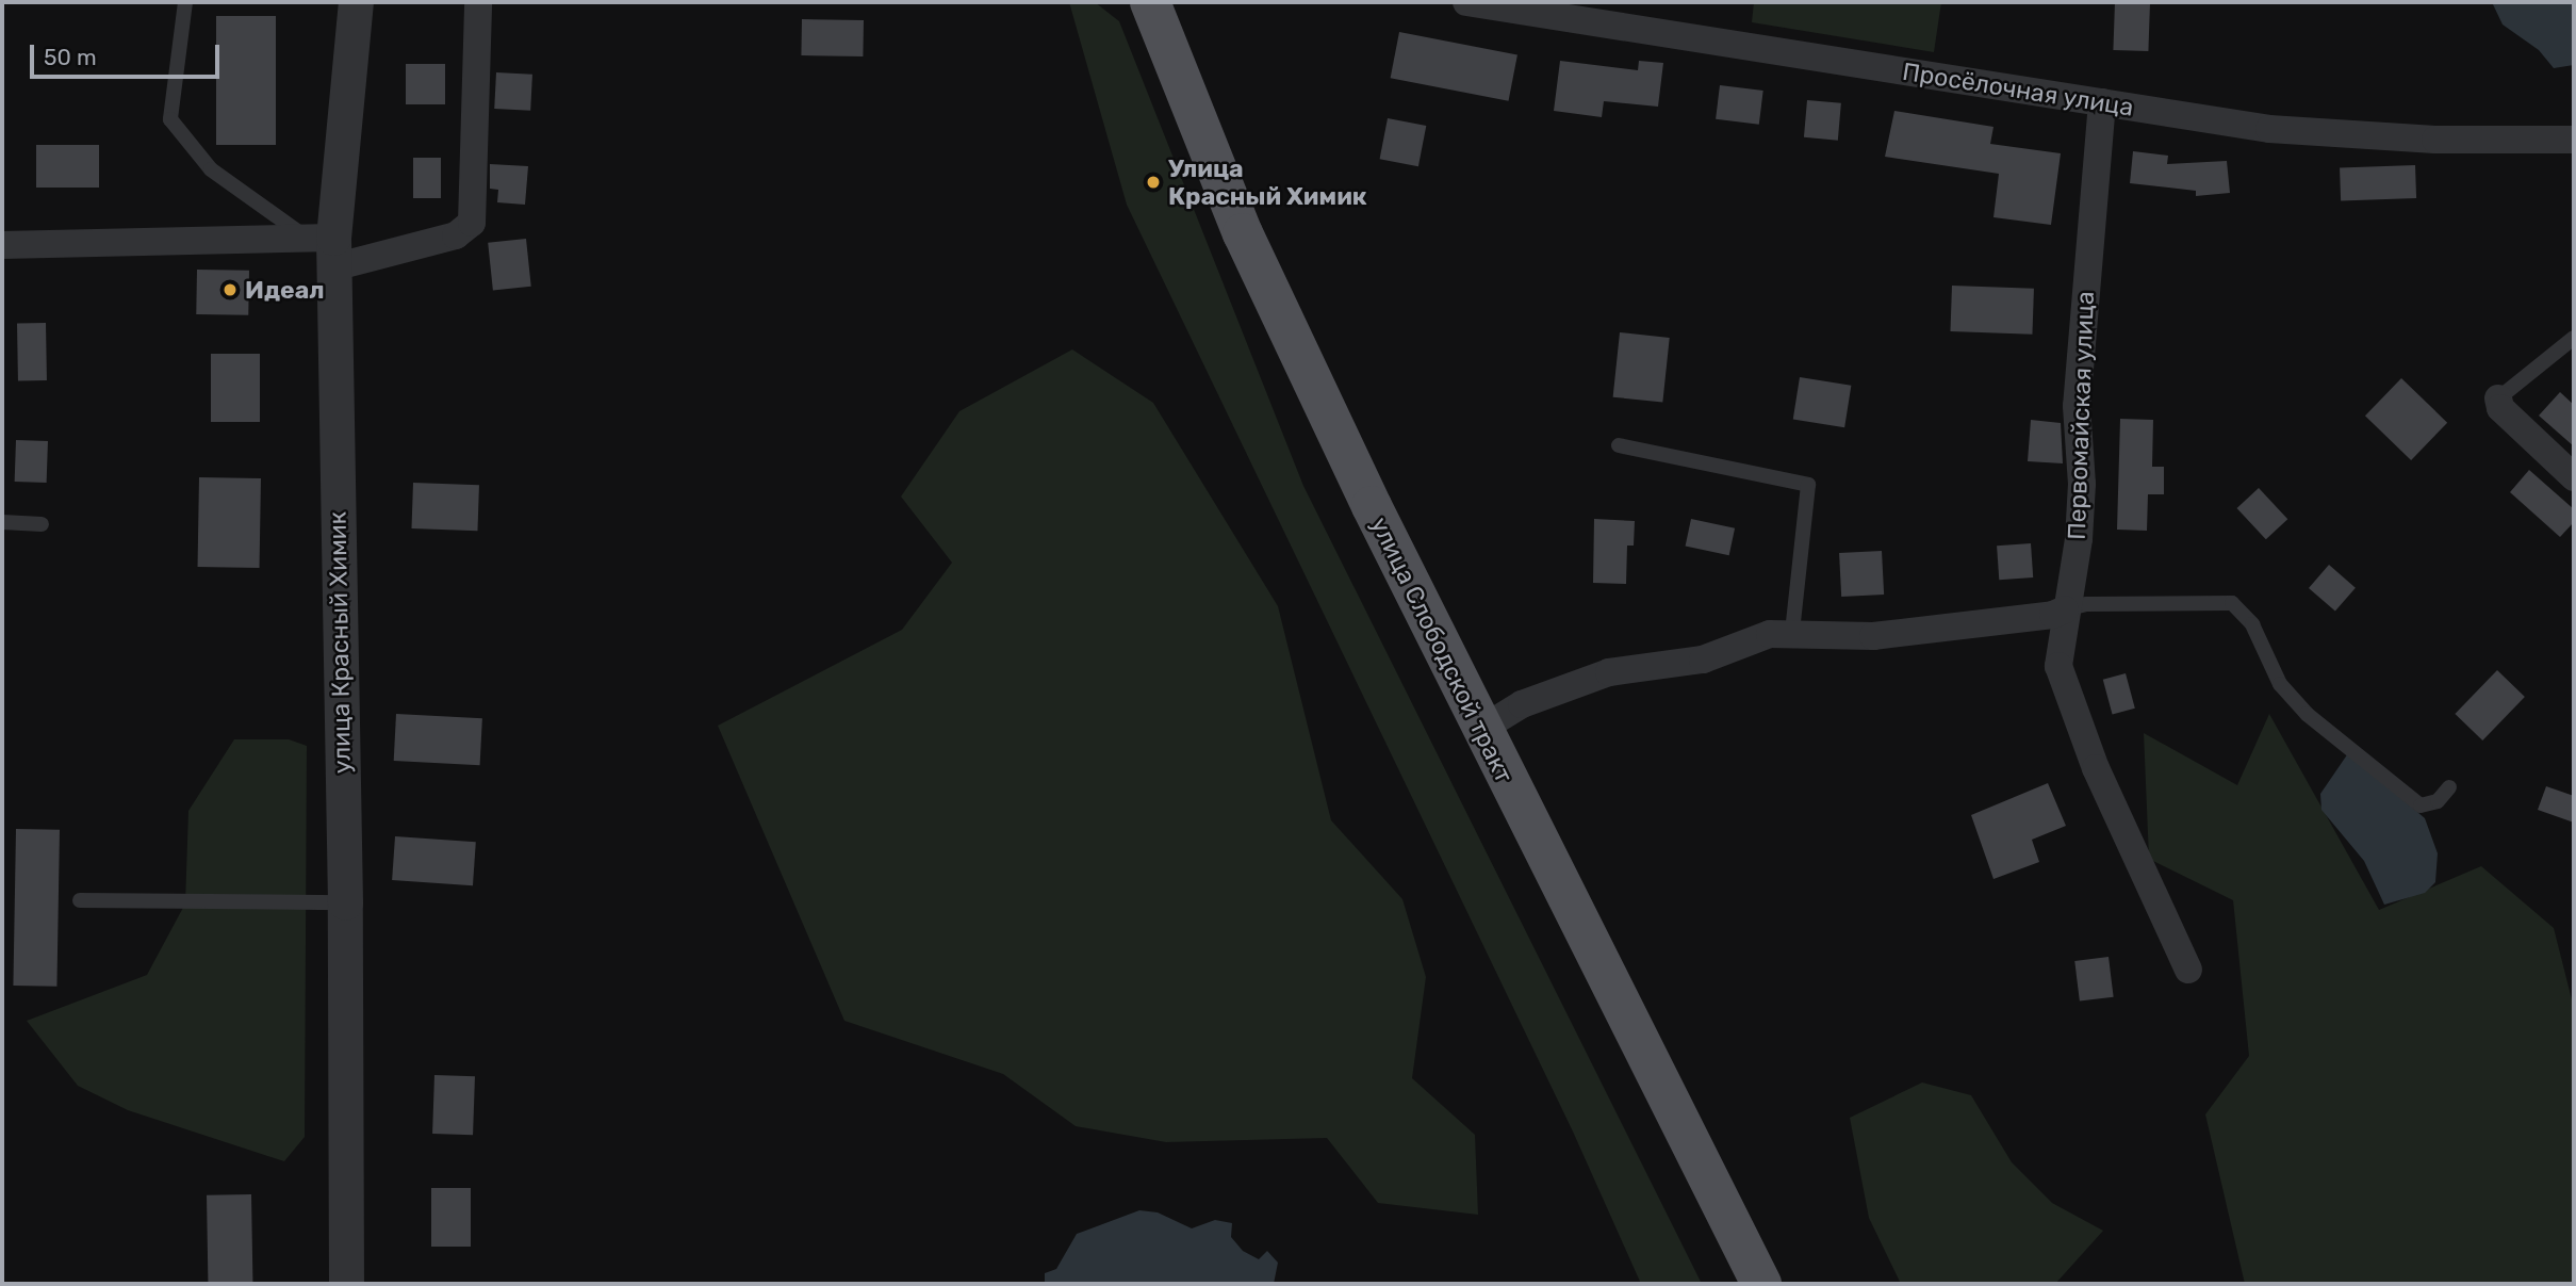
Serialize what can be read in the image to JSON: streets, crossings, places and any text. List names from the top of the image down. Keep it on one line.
{"streets":{"main road":["улица Слободской тракт"],"street":["Просёлочная улица","Первомайская улица","улица Красный Химик"]},"crossings":[["Просёлочная улица","Первомайская улица"]],"places":["Улица Красный Химик","Идеал"],"scale_bar":"50 m"}
